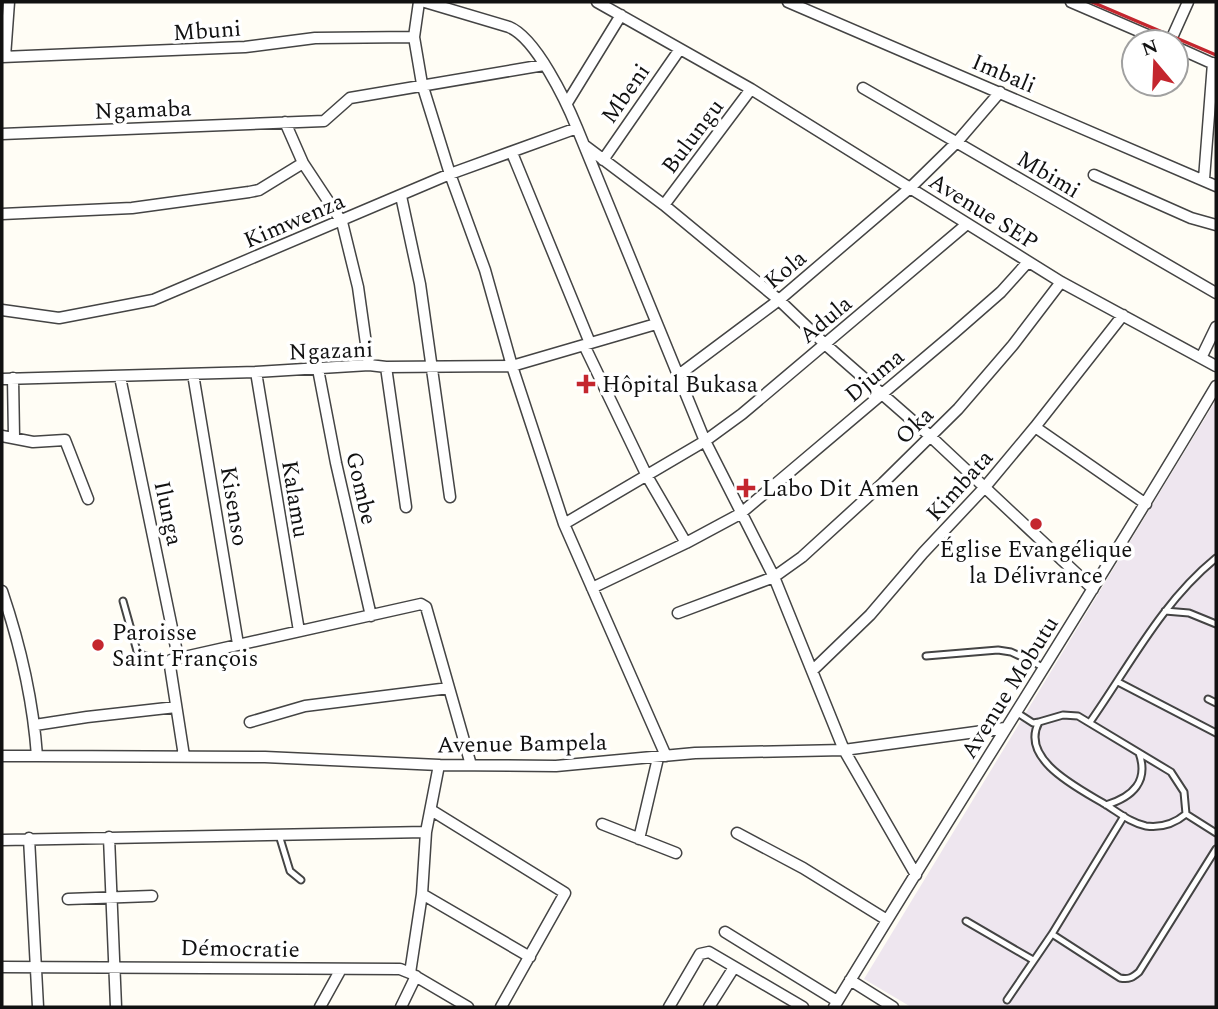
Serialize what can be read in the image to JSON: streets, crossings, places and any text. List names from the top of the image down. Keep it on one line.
{"streets":{"street":["Mbuni","Imbali","Mbeni","Ngamaba","Bulungu","Mbimi","Avenue SEP","Kimwenza","Kola","Adula","Ngazani","Djuma","Oka","Kimbata","Gombe","Kalamu","Kisenso","Ilunga","Avenue Mobutu","Avenue Bampela","Démocratie"]},"crossings":[["Imbali","Kola"],["Mbeni","Avenue SEP"],["Bulungu","Avenue SEP"],["Mbimi","Kola"],["Avenue SEP","Kola"],["Avenue SEP","Adula"],["Avenue SEP","Djuma"],["Avenue SEP","Oka"],["Avenue SEP","Kimbata"],["Ngazani","Gombe"],["Ngazani","Kalamu"],["Ngazani","Kisenso"],["Ngazani","Ilunga"],["Ilunga","Avenue Bampela"],["Avenue Mobutu","Avenue Bampela"]],"places":{"health":["Hôpital Bukasa","Labo Dit Amen"],"other":["Église Evangélique la Délivrance","Paroisse Saint François"]},"north":"top"}
